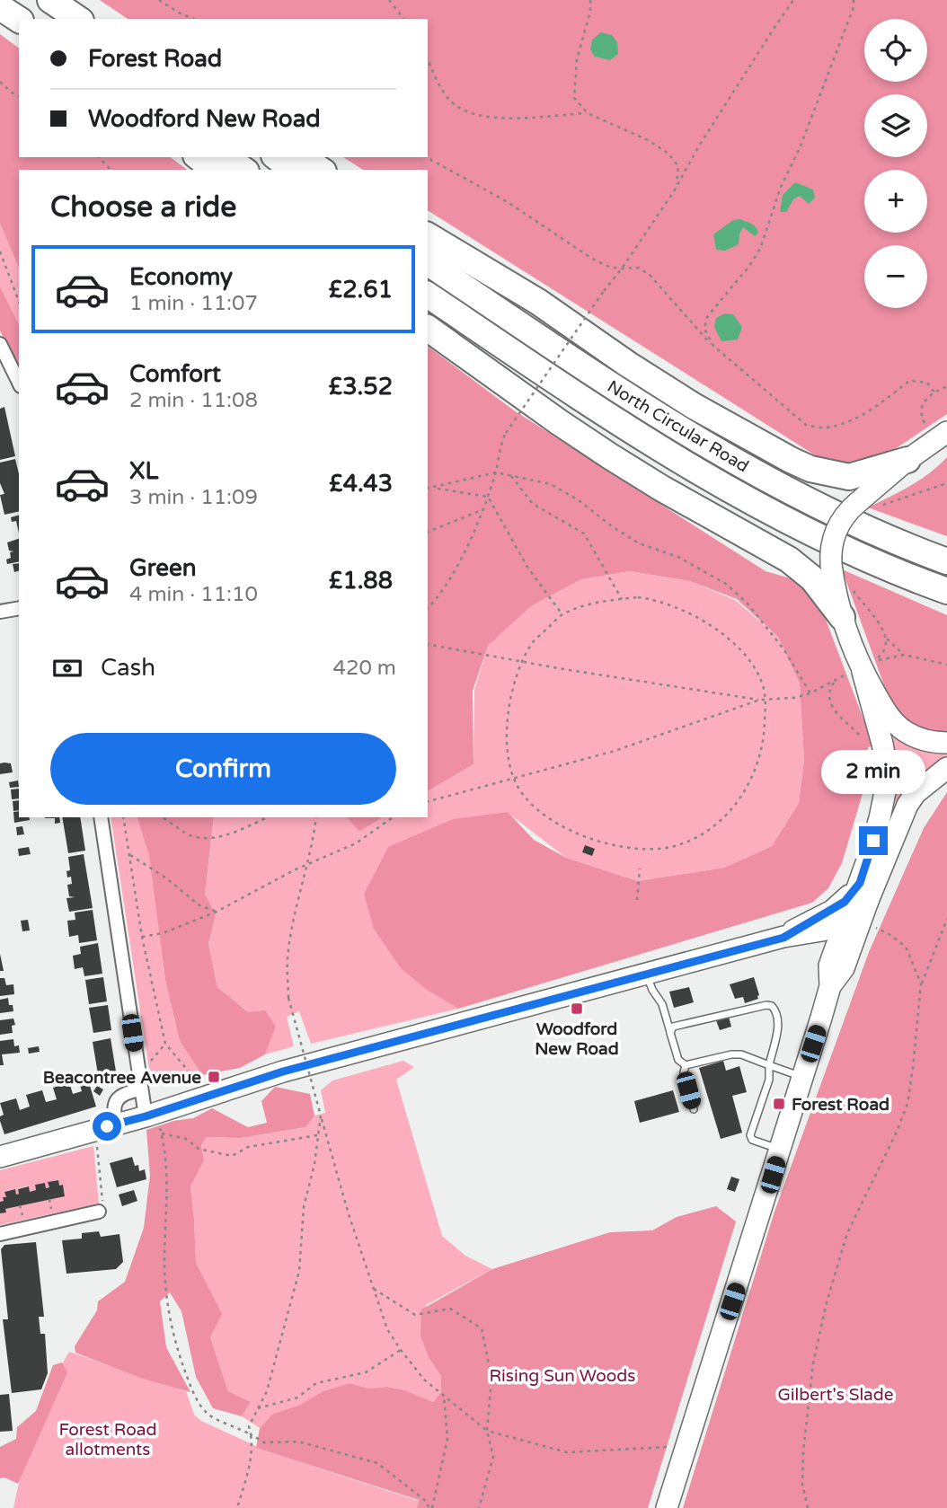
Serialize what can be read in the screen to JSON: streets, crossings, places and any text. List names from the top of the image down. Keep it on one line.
{"streets":{"highway":["North Circular Road"]},"parks":["Rising Sun Woods","Gilbert's Slade","Forest Road allotments"],"places":{"transit":["Woodford New Road","Beacontree Avenue","Forest Road"]},"page":{"map_buttons":["+","−"],"banner":["Forest Road","Woodford New Road"],"heading":"Choose a ride","list":[{"name":"Economy","note":"1 min · 11:07","value":"£2.61"},{"name":"Comfort","note":"2 min · 11:08","value":"£3.52"},{"name":"XL","note":"3 min · 11:09","value":"£4.43"},{"name":"Green","note":"4 min · 11:10","value":"£1.88"}],"pay":["Cash","420 m"],"buttons":"Confirm","bubble":"2 min"}}
